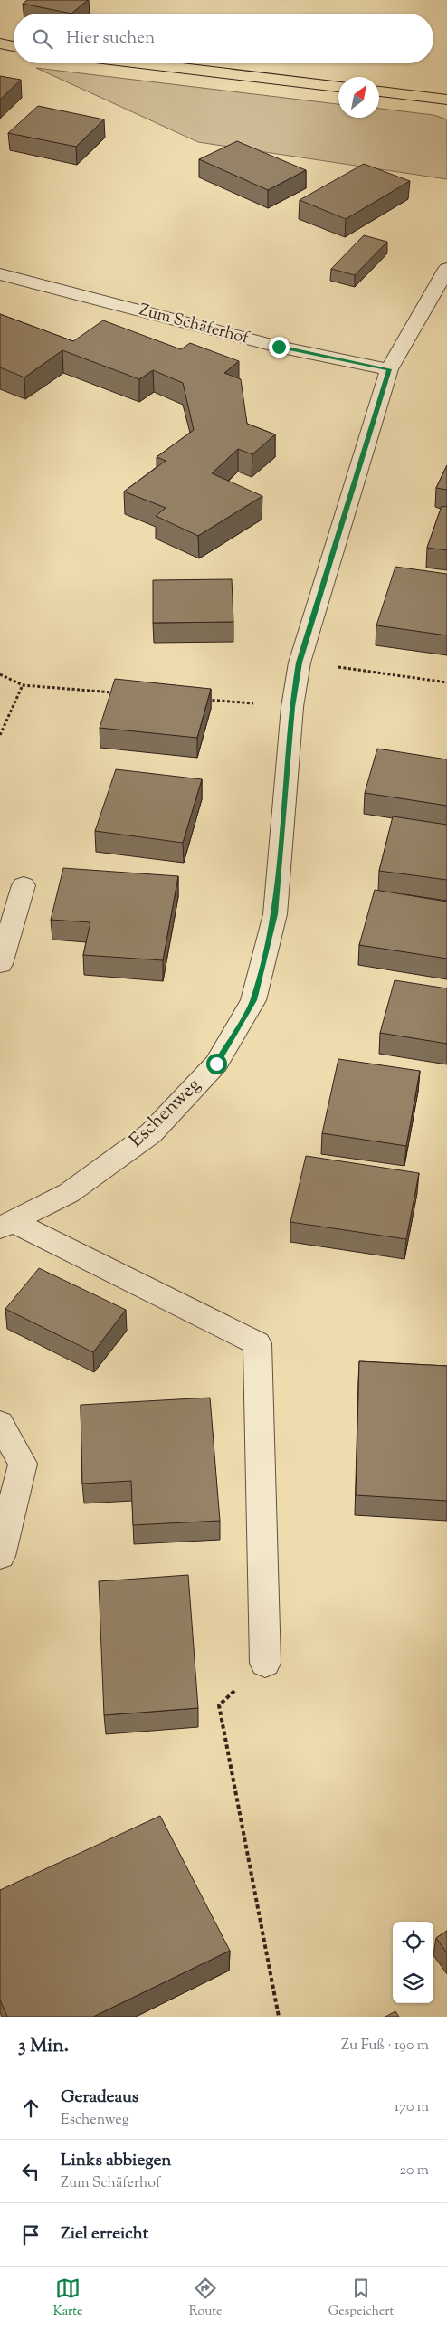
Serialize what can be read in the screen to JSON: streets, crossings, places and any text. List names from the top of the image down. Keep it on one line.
{"streets":{"street":["Zum Schäferhof","Eschenweg"]},"crossings":[["Zum Schäferhof","Eschenweg"]],"north":"top right","page":{"search":"Hier suchen","heading":["3 Min.","Zu Fuß · 190 m"],"list":[["Geradeaus","Eschenweg","170 m"],["Links abbiegen","Zum Schäferhof","20 m"],"Ziel erreicht"],"nav":["Karte","Route","Gespeichert"]}}
